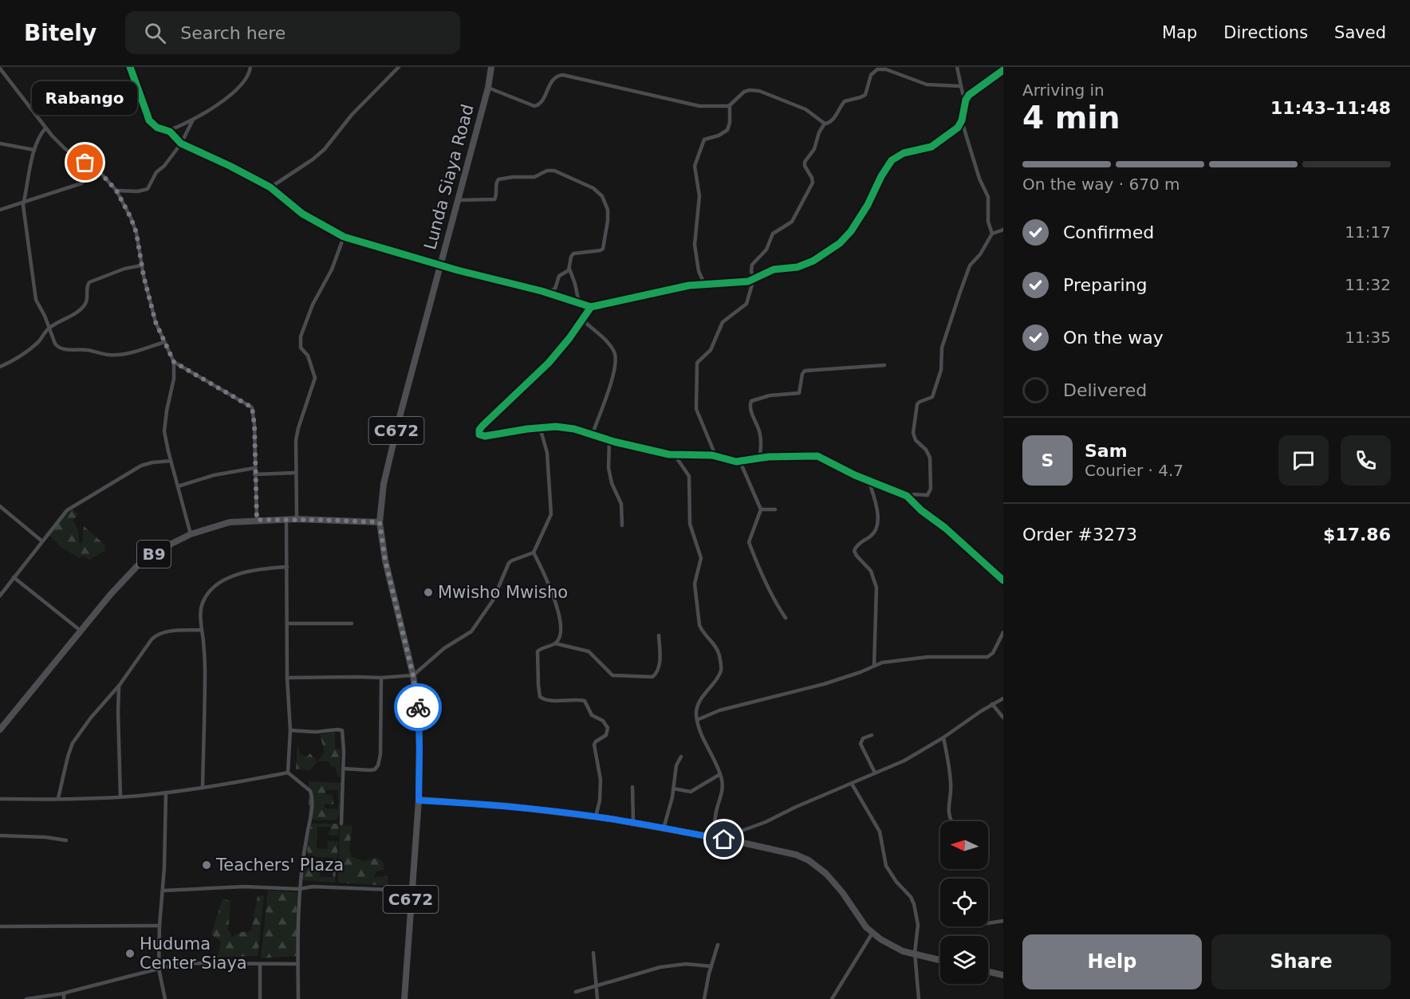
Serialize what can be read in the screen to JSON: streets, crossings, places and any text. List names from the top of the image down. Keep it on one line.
{"streets":{"highway":["B9"],"main road":["Lunda Siaya Road","C672"]},"crossings":[["Lunda Siaya Road","C672"],["Lunda Siaya Road","B9"]],"places":["Rabango","Mwisho Mwisho","Teachers' Plaza","Huduma Center Siaya"],"north":"left","page":{"header":"Bitely","search":"Search here","nav":["Map","Directions","Saved"],"heading":["4 min","Arriving in","11:43–11:48"],"panel":["Sam","Courier · 4.7","Order #3273","$17.86"],"bubble":"Rabango","bar":"On the way · 670 m","list":[["Confirmed","11:17"],["Preparing","11:32"],["On the way","11:35"],"Delivered"],"round":"S","buttons":["Help","Share"]}}
